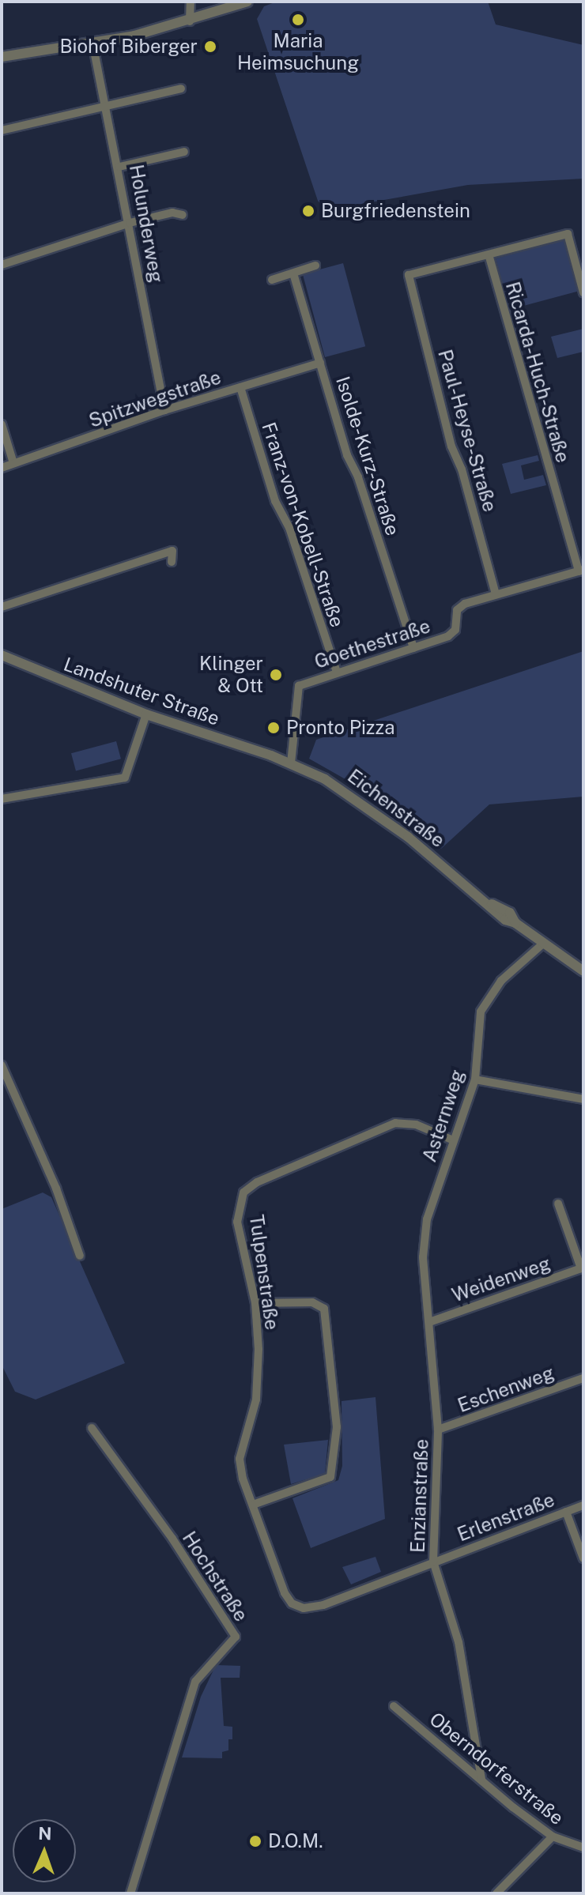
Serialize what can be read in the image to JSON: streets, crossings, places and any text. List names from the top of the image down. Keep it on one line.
{"streets":{"street":["Holunderweg","Ricarda-Huch-Straße","Spitzwegstraße","Paul-Heyse-Straße","Isolde-Kurz-Straße","Franz-von-Kobell-Straße","Goethestraße","Landshuter Straße","Eichenstraße","Asternweg","Tulpenstraße","Weidenweg","Eschenweg","Enzianstraße","Erlenstraße","Hochstraße","Oberndorferstraße"]},"crossings":[["Holunderweg","Spitzwegstraße"],["Ricarda-Huch-Straße","Paul-Heyse-Straße"],["Ricarda-Huch-Straße","Goethestraße"],["Spitzwegstraße","Isolde-Kurz-Straße"],["Spitzwegstraße","Franz-von-Kobell-Straße"],["Paul-Heyse-Straße","Goethestraße"],["Isolde-Kurz-Straße","Goethestraße"],["Franz-von-Kobell-Straße","Goethestraße"],["Goethestraße","Eichenstraße"],["Landshuter Straße","Eichenstraße"],["Eichenstraße","Asternweg"],["Asternweg","Tulpenstraße"],["Asternweg","Weidenweg"],["Asternweg","Enzianstraße"],["Tulpenstraße","Erlenstraße"],["Weidenweg","Enzianstraße"],["Eschenweg","Enzianstraße"],["Enzianstraße","Erlenstraße"],["Enzianstraße","Oberndorferstraße"]],"places":["Maria Heimsuchung","Biohof Biberger","Burgfriedenstein","Klinger & Ott","Pronto Pizza","D.O.M."],"north":"top"}
